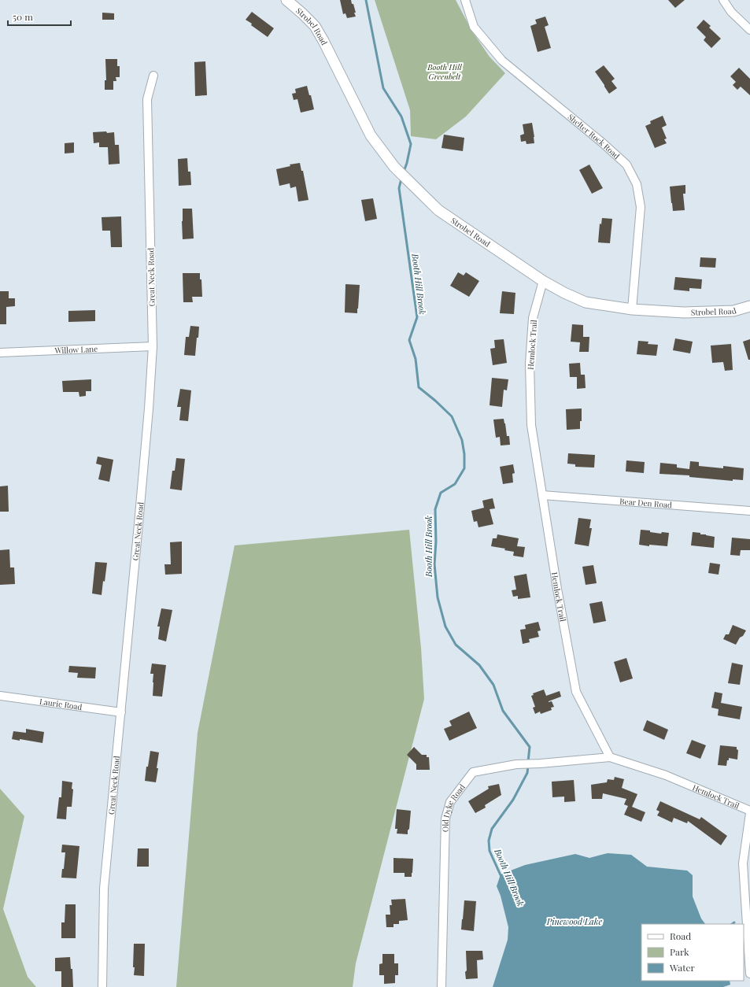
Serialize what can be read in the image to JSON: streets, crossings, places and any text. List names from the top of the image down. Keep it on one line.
{"streets":{"street":["Strobel Road","Shelter Rock Road","Great Neck Road","Hemlock Trail","Willow Lane","Bear Den Road","Laurie Road","Old Dyke Road"]},"crossings":[["Strobel Road","Shelter Rock Road"],["Strobel Road","Hemlock Trail"],["Great Neck Road","Willow Lane"],["Great Neck Road","Laurie Road"],["Hemlock Trail","Bear Den Road"],["Hemlock Trail","Old Dyke Road"]],"water":["Booth Hill Brook","Pinewood Lake"],"parks":["Booth Hill Greenbelt"],"legend":["Road","Park","Water"],"scale_bar":"50 m"}
